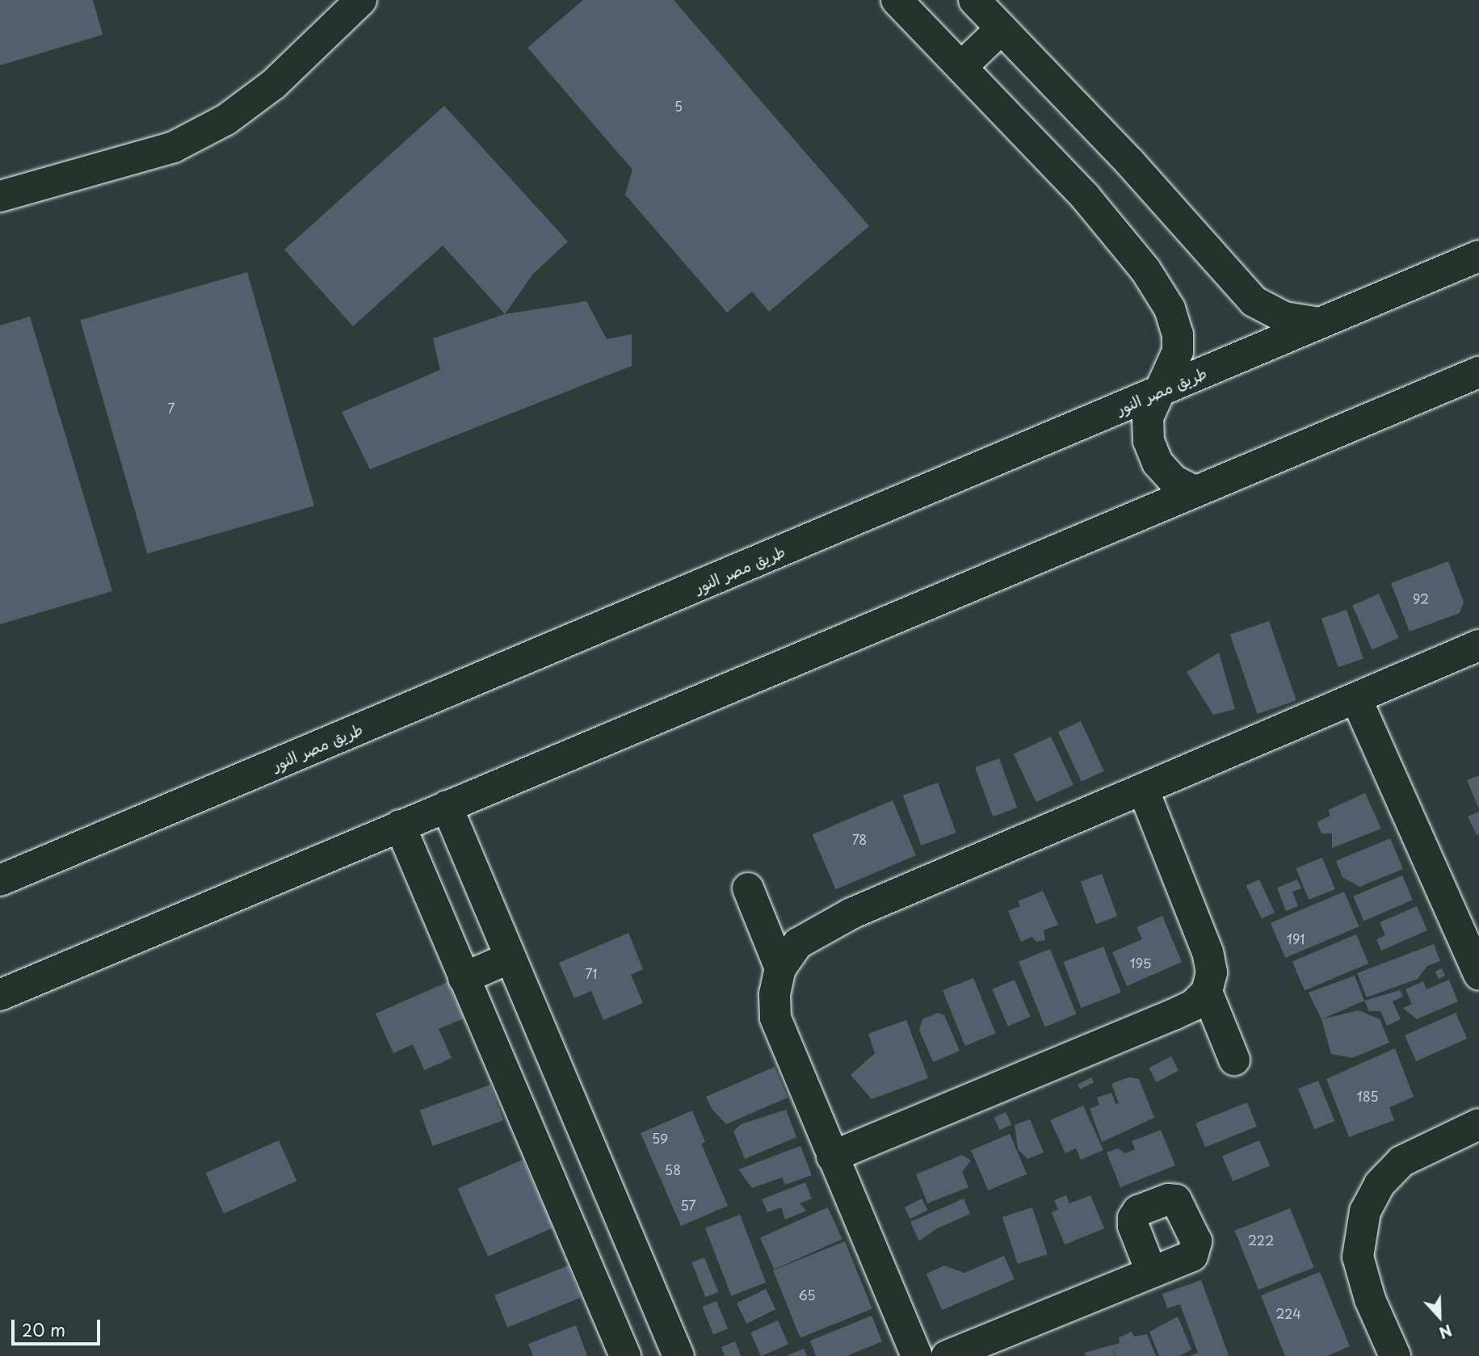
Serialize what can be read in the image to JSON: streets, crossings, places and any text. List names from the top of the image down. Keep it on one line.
{"streets":{"street":["طريق مصر النور"]},"house_numbers":["5","7","92","78","191","195","71","185","59","58","57","222","65","224"],"scale_bar":"20 m","north":"bottom"}
